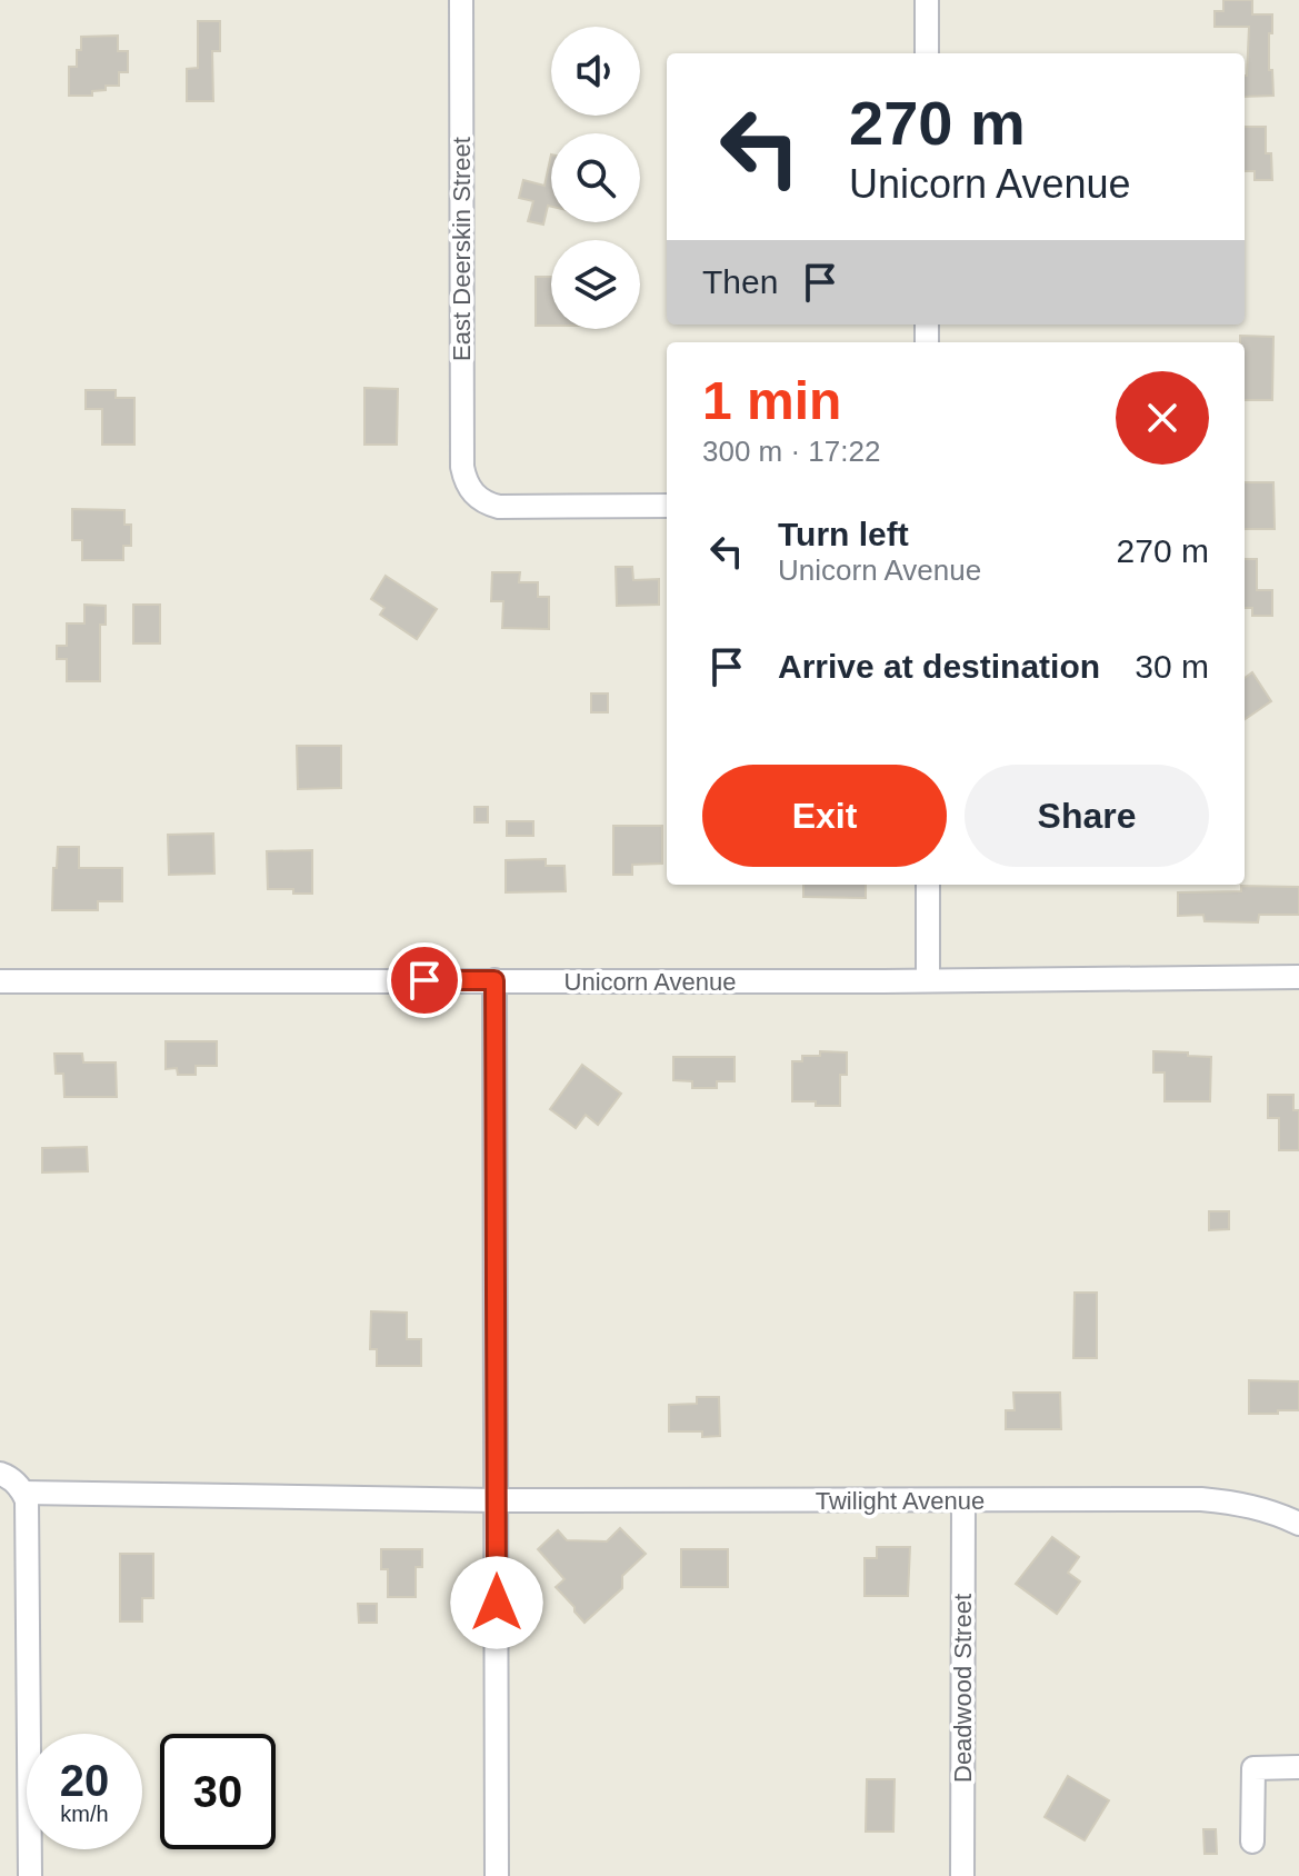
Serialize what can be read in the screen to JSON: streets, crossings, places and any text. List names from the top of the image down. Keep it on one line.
{"streets":{"street":["East Deerskin Street","Unicorn Avenue","Twilight Avenue","Deadwood Street"]},"crossings":[["Twilight Avenue","Deadwood Street"]],"page":{"turn":["270 m","Unicorn Avenue"],"then":"Then","heading":["1 min","300 m · 17:22"],"list":[{"name":"Turn left","note":"Unicorn Avenue","value":"270 m"},{"name":"Arrive at destination","value":"30 m"}],"buttons":["Exit","Share"],"speed":"20 km/h","limit":"30"}}
